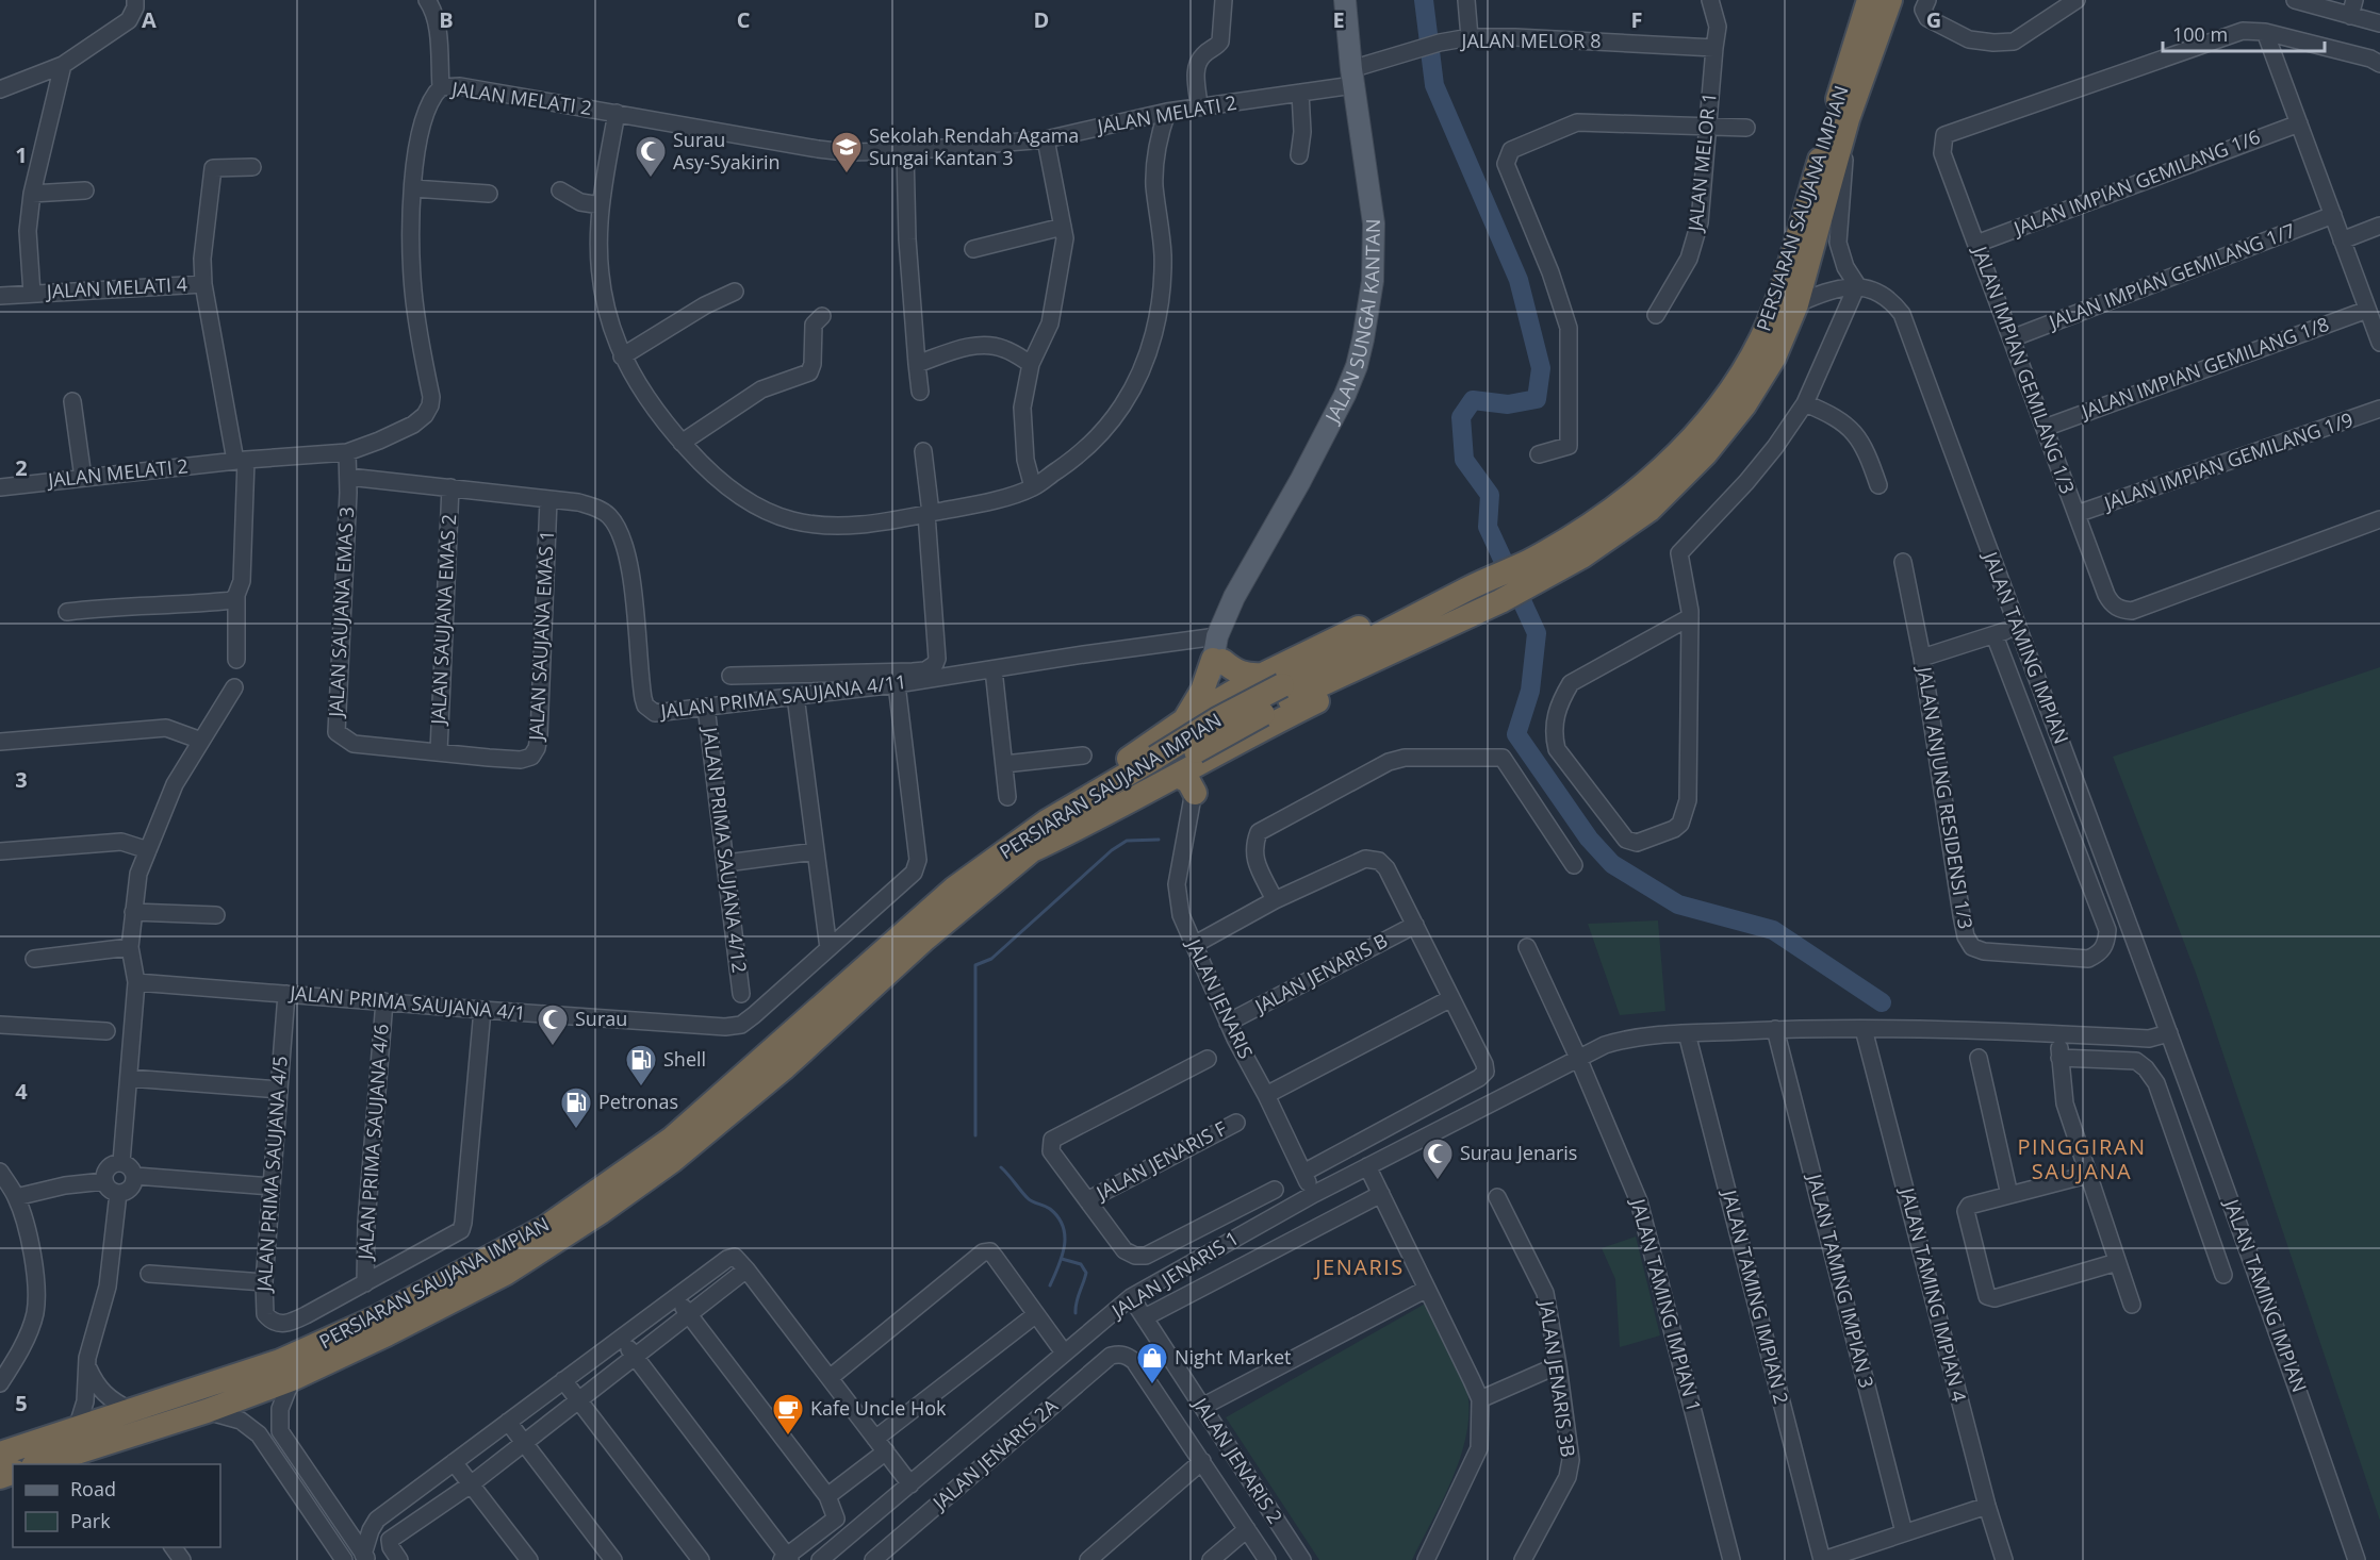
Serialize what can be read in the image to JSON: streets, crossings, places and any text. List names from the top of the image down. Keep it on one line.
{"streets":{"highway":["PERSIARAN SAUJANA IMPIAN"],"main road":["JALAN SUNGAI KANTAN"],"street":["JALAN MELOR 8","JALAN MELATI 2","JALAN MELOR 1","JALAN IMPIAN GEMILANG 1/6","JALAN IMPIAN GEMILANG 1/7","JALAN MELATI 4","JALAN IMPIAN GEMILANG 1/8","JALAN IMPIAN GEMILANG 1/3","JALAN IMPIAN GEMILANG 1/9","JALAN SAUJANA EMAS 3","JALAN SAUJANA EMAS 2","JALAN SAUJANA EMAS 1","JALAN TAMING IMPIAN","JALAN PRIMA SAUJANA 4/11","JALAN ANJUNG RESIDENSI 1/3","JALAN PRIMA SAUJANA 4/12","JALAN JENARIS B","JALAN JENARIS","JALAN PRIMA SAUJANA 4/1","JALAN PRIMA SAUJANA 4/6","JALAN JENARIS F","JALAN PRIMA SAUJANA 4/5","JALAN JENARIS 1","JALAN TAMING IMPIAN 3","JALAN TAMING IMPIAN 4","JALAN TAMING IMPIAN 2","JALAN TAMING IMPIAN 1","JALAN JENARIS 3B","JALAN JENARIS 2A","JALAN JENARIS 2"]},"crossings":[["JALAN MELOR 8","JALAN MELATI 2"],["JALAN MELOR 8","JALAN MELOR 1"],["JALAN MELOR 8","JALAN SUNGAI KANTAN"],["JALAN MELATI 2","JALAN SUNGAI KANTAN"],["JALAN IMPIAN GEMILANG 1/6","JALAN IMPIAN GEMILANG 1/3"],["PERSIARAN SAUJANA IMPIAN","JALAN SUNGAI KANTAN"],["JALAN IMPIAN GEMILANG 1/7","JALAN IMPIAN GEMILANG 1/3"],["JALAN SUNGAI KANTAN","JALAN PRIMA SAUJANA 4/11"],["JALAN IMPIAN GEMILANG 1/8","JALAN IMPIAN GEMILANG 1/3"],["JALAN IMPIAN GEMILANG 1/3","JALAN IMPIAN GEMILANG 1/9"],["JALAN SAUJANA EMAS 3","JALAN SAUJANA EMAS 2"],["JALAN SAUJANA EMAS 3","JALAN SAUJANA EMAS 1"],["JALAN SAUJANA EMAS 3","JALAN PRIMA SAUJANA 4/11"],["JALAN SAUJANA EMAS 2","JALAN SAUJANA EMAS 1"],["JALAN SAUJANA EMAS 2","JALAN PRIMA SAUJANA 4/11"],["JALAN SAUJANA EMAS 1","JALAN PRIMA SAUJANA 4/11"],["JALAN PRIMA SAUJANA 4/11","JALAN PRIMA SAUJANA 4/12"],["JALAN PRIMA SAUJANA 4/11","JALAN PRIMA SAUJANA 4/1"],["JALAN JENARIS B","JALAN JENARIS"],["JALAN JENARIS","JALAN JENARIS 1"],["JALAN PRIMA SAUJANA 4/1","JALAN PRIMA SAUJANA 4/6"],["JALAN PRIMA SAUJANA 4/1","JALAN PRIMA SAUJANA 4/5"],["JALAN PRIMA SAUJANA 4/6","JALAN PRIMA SAUJANA 4/5"],["JALAN JENARIS 1","JALAN TAMING IMPIAN 1"],["JALAN JENARIS 1","JALAN JENARIS 2"]],"districts":["PINGGIRAN SAUJANA","JENARIS"],"places":{"school or university":["Sekolah Rendah Agama Sungai Kantan 3"],"mosque":["Surau Asy-Syakirin","Surau","Surau Jenaris"],"fuel station":["Shell","Petronas"],"shop":["Night Market"],"cafe":["Kafe Uncle Hok"]},"legend":["Road","Park"],"scale_bar":"100 m","grid":{"columns":["A","B","C","D","E","F","G"],"rows":["1","2","3","4","5"]}}
